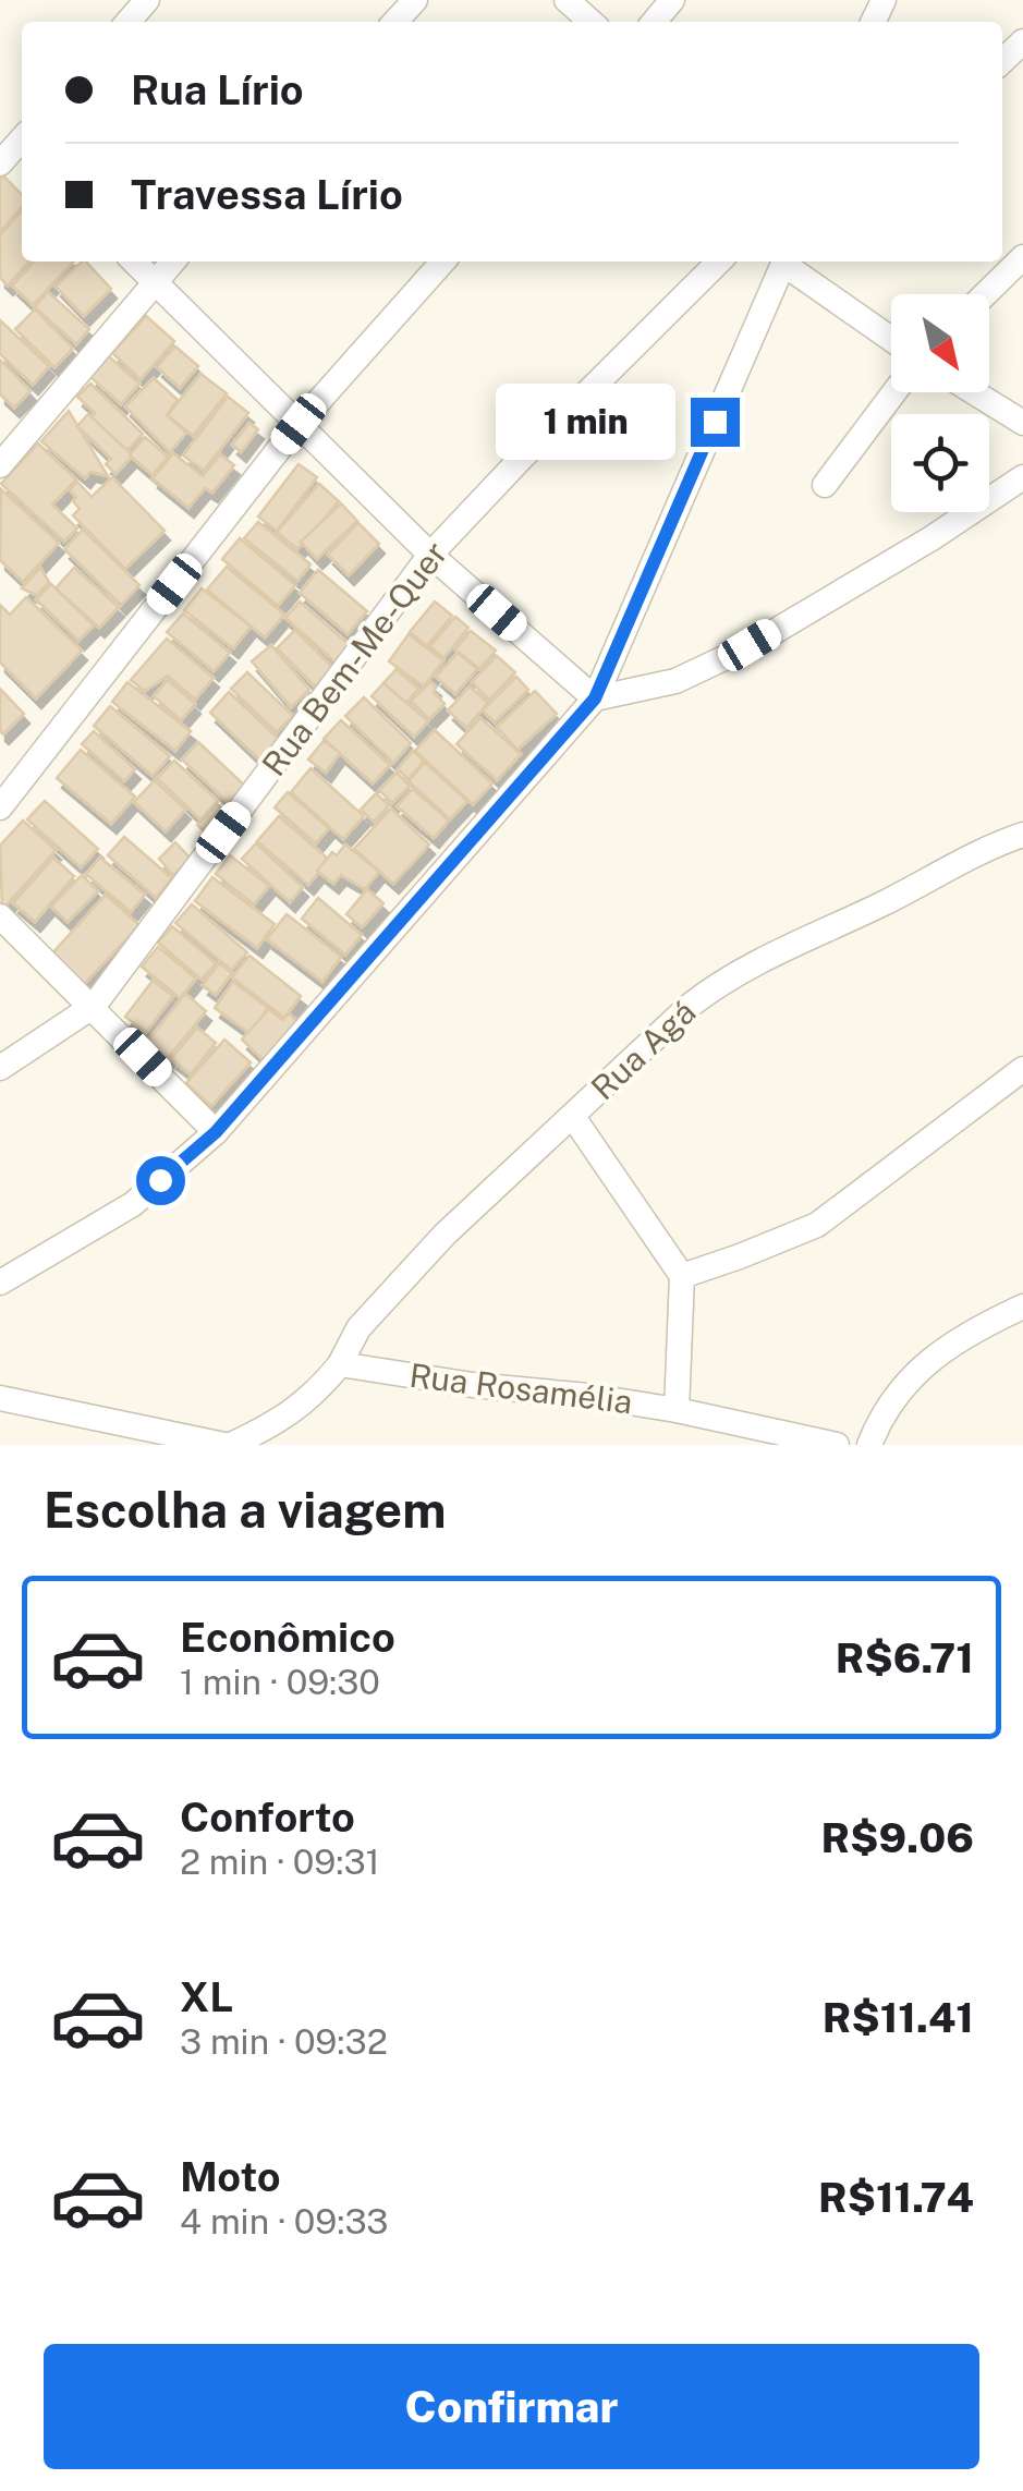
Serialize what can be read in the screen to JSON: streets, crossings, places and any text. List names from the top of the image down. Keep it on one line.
{"streets":{"street":["Rua Bem-Me-Quer","Rua Agá","Rua Rosamélia"]},"crossings":[["Rua Agá","Rua Rosamélia"]],"north":"bottom right","page":{"banner":["Rua Lírio","Travessa Lírio"],"bubble":"1 min","heading":"Escolha a viagem","list":[{"name":"Econômico","note":"1 min · 09:30","value":"R$6.71"},{"name":"Conforto","note":"2 min · 09:31","value":"R$9.06"},{"name":"XL","note":"3 min · 09:32","value":"R$11.41"},{"name":"Moto","note":"4 min · 09:33","value":"R$11.74"}],"buttons":"Confirmar"}}
